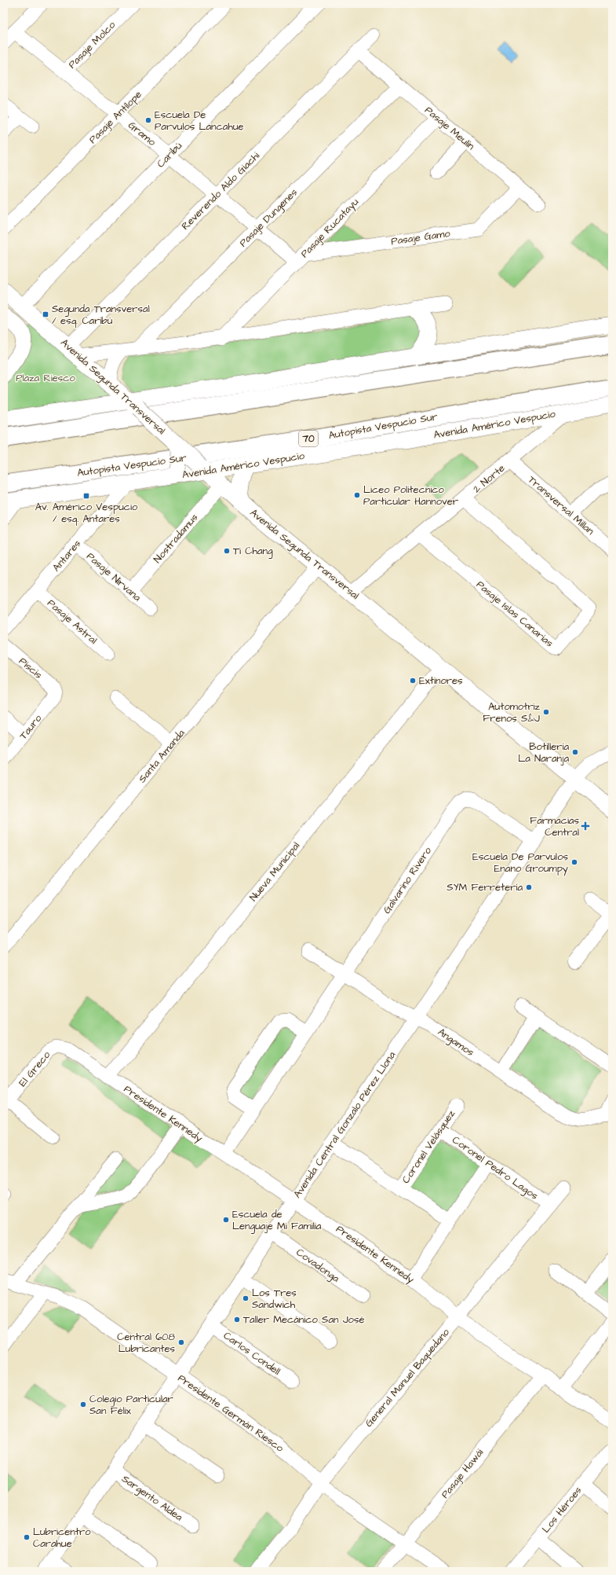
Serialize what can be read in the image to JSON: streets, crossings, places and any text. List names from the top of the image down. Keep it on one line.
{"streets":{"highway":["Autopista Vespucio Sur","70"],"main road":["Avenida Segunda Transversal","Avenida Américo Vespucio"],"street":["Pasaje Molco","Pasaje Antílope","Pasaje Meulín","Gramo","Caribú","Reverendo Aldo Giachi","Pasaje Dungenes","Pasaje Rucatayu","Pasaje Gamo","2 Norte","Transversal Millan","Nostradamus","Antares","Pasaje Nirvana","Pasaje Islas Canarias","Pasaje Astral","Piscis","Tauro","Santa Amanda","Nueva Municipal","Galvarino Rivero","Angamos","El Greco","Presidente Kennedy","Avenida Central Gonzalo Pérez Llona","Coronel Velásquez","Coronel Pedro Lagos","Covadonga","Carlos Condell","General Manuel Baquedano","Presidente Germán Riesco","Pasaje Hawái","Sargento Aldea","Los Héroes"]},"crossings":[["Pasaje Molco","Gramo"],["Pasaje Antílope","Gramo"],["Pasaje Meulín","Reverendo Aldo Giachi"],["Pasaje Meulín","Pasaje Dungenes"],["Pasaje Meulín","Pasaje Rucatayu"],["Pasaje Meulín","Pasaje Gamo"],["Gramo","Caribú"],["Gramo","Reverendo Aldo Giachi"],["Gramo","Pasaje Dungenes"],["Gramo","Pasaje Rucatayu"],["Gramo","Pasaje Gamo"],["Caribú","Avenida Segunda Transversal"],["Reverendo Aldo Giachi","Avenida Segunda Transversal"],["Pasaje Rucatayu","Pasaje Gamo"],["Avenida Segunda Transversal","Avenida Américo Vespucio"],["Avenida Segunda Transversal","2 Norte"],["Avenida Segunda Transversal","Nostradamus"],["Avenida Segunda Transversal","Santa Amanda"],["Avenida Segunda Transversal","Nueva Municipal"],["Avenida Segunda Transversal","Avenida Central Gonzalo Pérez Llona"],["Avenida Américo Vespucio","2 Norte"],["Avenida Américo Vespucio","Antares"],["2 Norte","Transversal Millan"],["2 Norte","Pasaje Islas Canarias"],["Nostradamus","Pasaje Nirvana"],["Antares","Pasaje Nirvana"],["Antares","Pasaje Astral"],["Piscis","Tauro"],["Nueva Municipal","Presidente Kennedy"],["Galvarino Rivero","Angamos"],["Galvarino Rivero","Presidente Kennedy"],["Galvarino Rivero","Avenida Central Gonzalo Pérez Llona"],["Angamos","Avenida Central Gonzalo Pérez Llona"],["El Greco","Presidente Kennedy"],["Presidente Kennedy","Avenida Central Gonzalo Pérez Llona"],["Presidente Kennedy","General Manuel Baquedano"],["Presidente Kennedy","Pasaje Hawái"],["Avenida Central Gonzalo Pérez Llona","Covadonga"],["Avenida Central Gonzalo Pérez Llona","Carlos Condell"],["Avenida Central Gonzalo Pérez Llona","Presidente Germán Riesco"],["Avenida Central Gonzalo Pérez Llona","Sargento Aldea"],["Coronel Velásquez","Coronel Pedro Lagos"],["Coronel Pedro Lagos","General Manuel Baquedano"],["General Manuel Baquedano","Presidente Germán Riesco"],["Presidente Germán Riesco","Pasaje Hawái"]],"parks":["Plaza Riesco"],"places":{"other":["Escuela De Parvulos Lancahue","Liceo Politecnico Particular Hannover","Ti Chang","Extinores","Automotriz Frenos S&J","Botillería La Naranja","Escuela De Parvulos Enano Groumpy","SYM Ferretería","Escuela de Lenguaje Mi Familia","Los Tres Sandwich","Taller Mecánico San José","Central 608 Lubricantes","Colegio Particular San Félix","Lubricentro Carahue"],"transit":["Segunda Transversal / esq. Caribú","Av. Américo Vespucio / esq. Antares"],"health":["Farmacias Central"]}}
